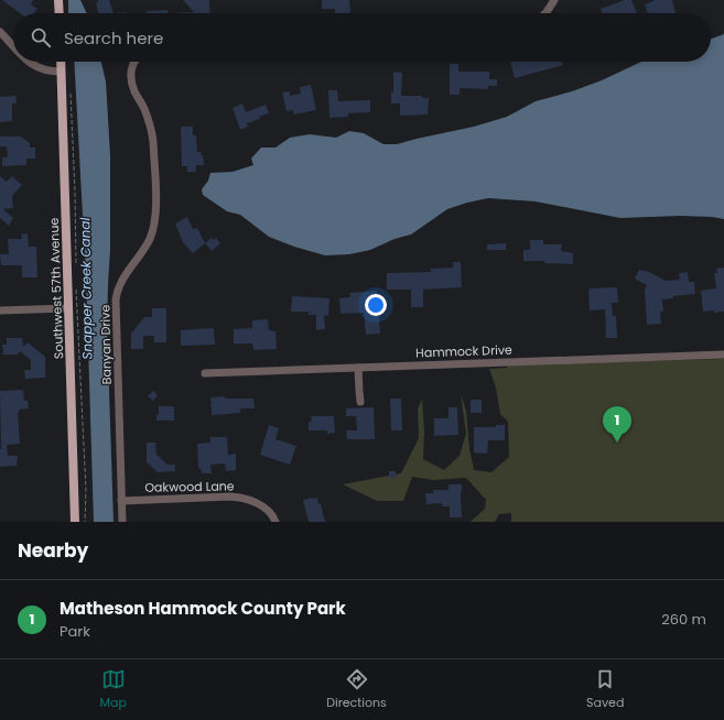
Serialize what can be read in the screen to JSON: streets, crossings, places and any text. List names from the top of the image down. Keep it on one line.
{"streets":{"main road":["Southwest 57th Avenue"],"street":["Banyan Drive","Hammock Drive","Oakwood Lane"]},"crossings":[["Banyan Drive","Oakwood Lane"]],"water":["Snapper Creek Canal"],"page":{"search":"Search here","pins":"1","heading":"Nearby","list":[{"mark":"1","name":"Matheson Hammock County Park","note":"Park","value":"260 m"}],"nav":["Map","Directions","Saved"]}}
